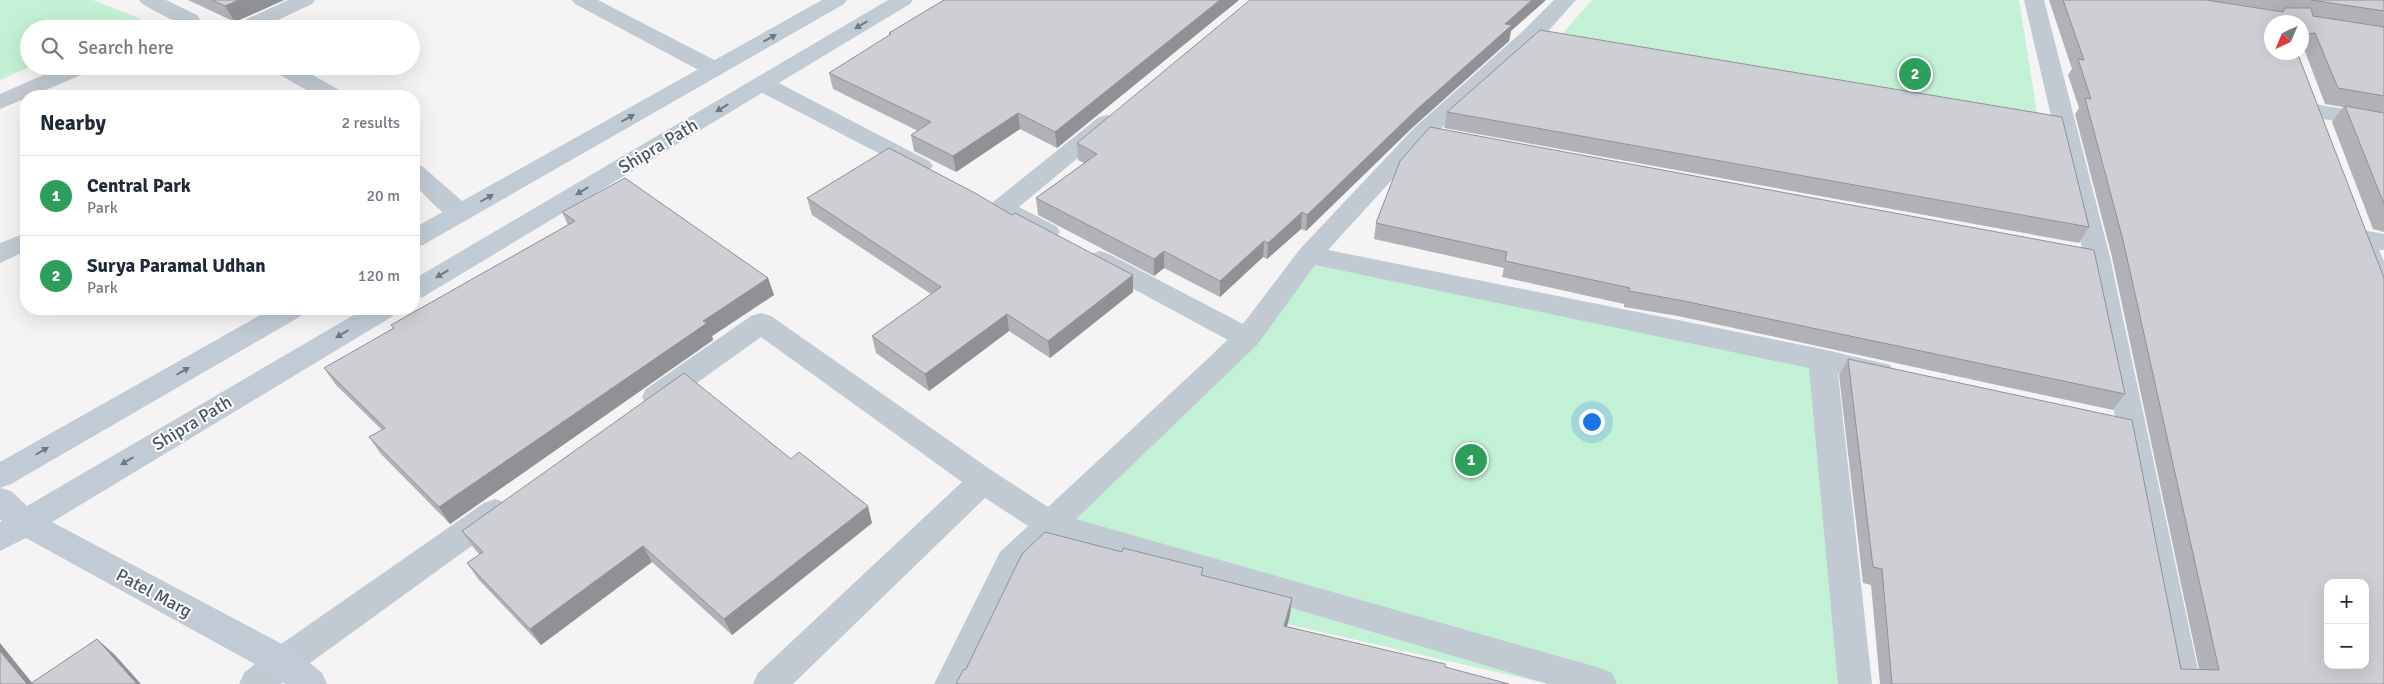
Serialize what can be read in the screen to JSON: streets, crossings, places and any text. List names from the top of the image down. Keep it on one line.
{"streets":{"street":["Shipra Path","Patel Marg"]},"crossings":[["Shipra Path","Patel Marg"]],"north":"bottom left","page":{"search":"Search here","pins":["2","1"],"heading":["Nearby","2 results"],"list":[{"mark":"1","name":"Central Park","note":"Park","value":"20 m"},{"mark":"2","name":"Surya Paramal Udhan","note":"Park","value":"120 m"}],"map_buttons":["+","−"]}}
